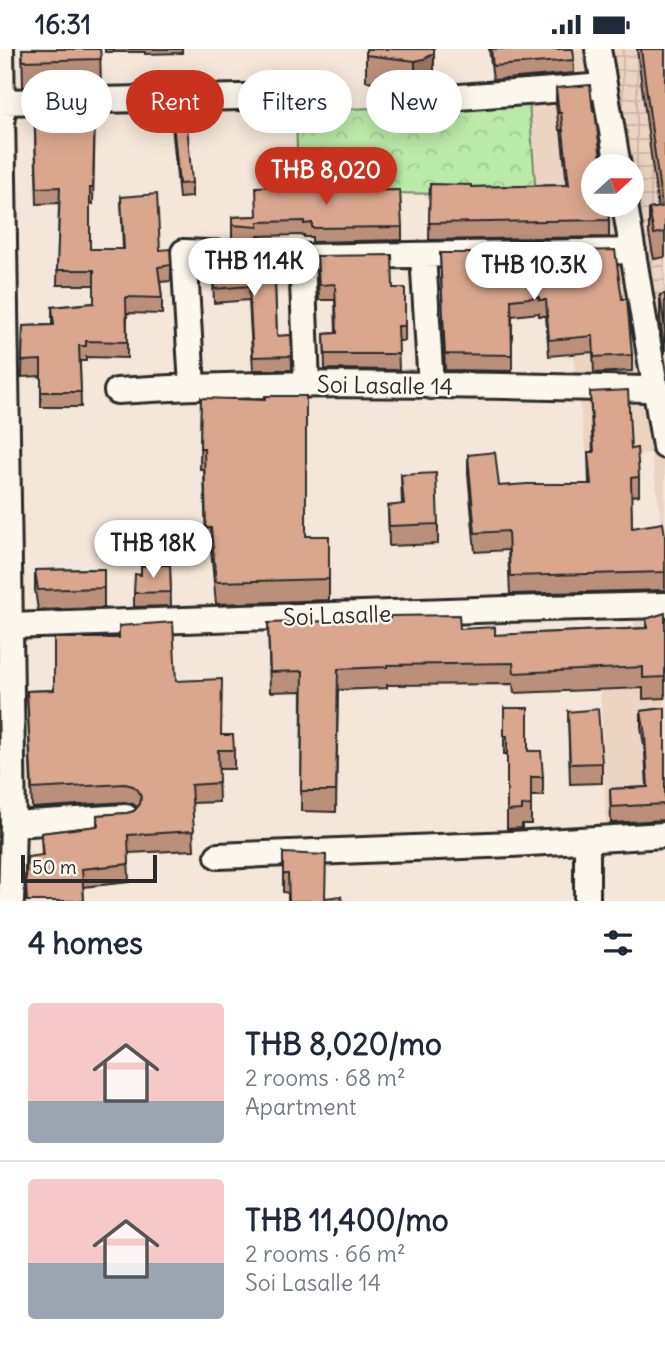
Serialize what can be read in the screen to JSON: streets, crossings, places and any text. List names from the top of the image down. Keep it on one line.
{"streets":{"street":["Soi Lasalle 14","Soi Lasalle"]},"scale_bar":"50 m","north":"right","page":{"status":"16:31","chip":["Buy","Rent","Filters","New"],"price":["THB 8,020","THB 11.4K","THB 10.3K","THB 18K"],"scale":"50 m","heading":"4 homes","list":[{"name":"THB 8,020/mo","note":"2 rooms · 68 m² · Apartment"},{"name":"THB 11,400/mo","note":"2 rooms · 66 m² · Soi Lasalle 14"}]}}
